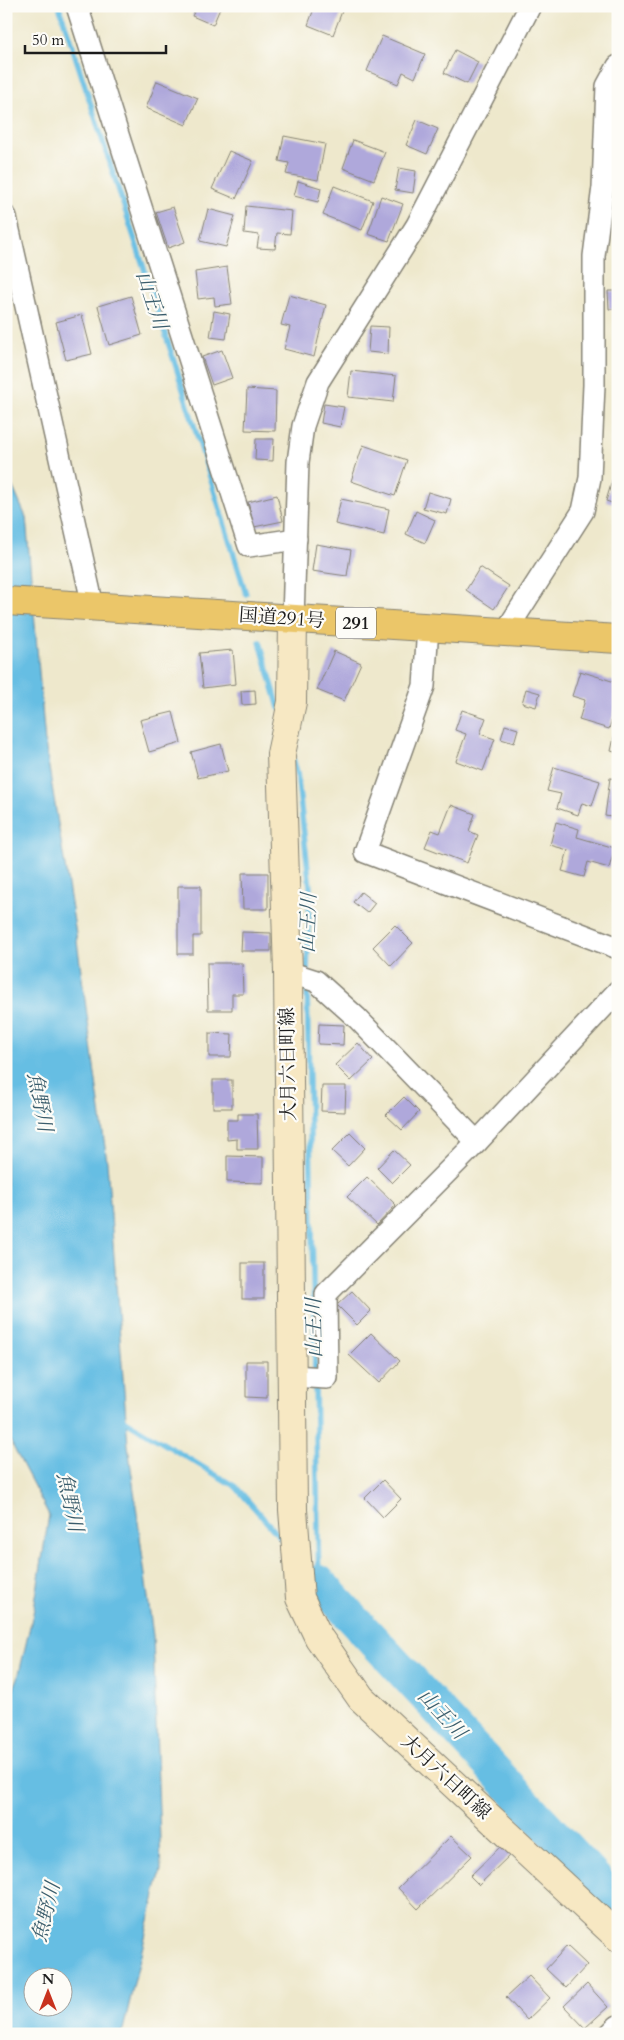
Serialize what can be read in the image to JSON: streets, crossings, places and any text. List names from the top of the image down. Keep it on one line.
{"streets":{"highway":["国道291号","291"],"main road":["大月六日町線"]},"crossings":[["国道291号","大月六日町線"]],"water":["山王川","魚野川"],"scale_bar":"50 m","north":"top"}
